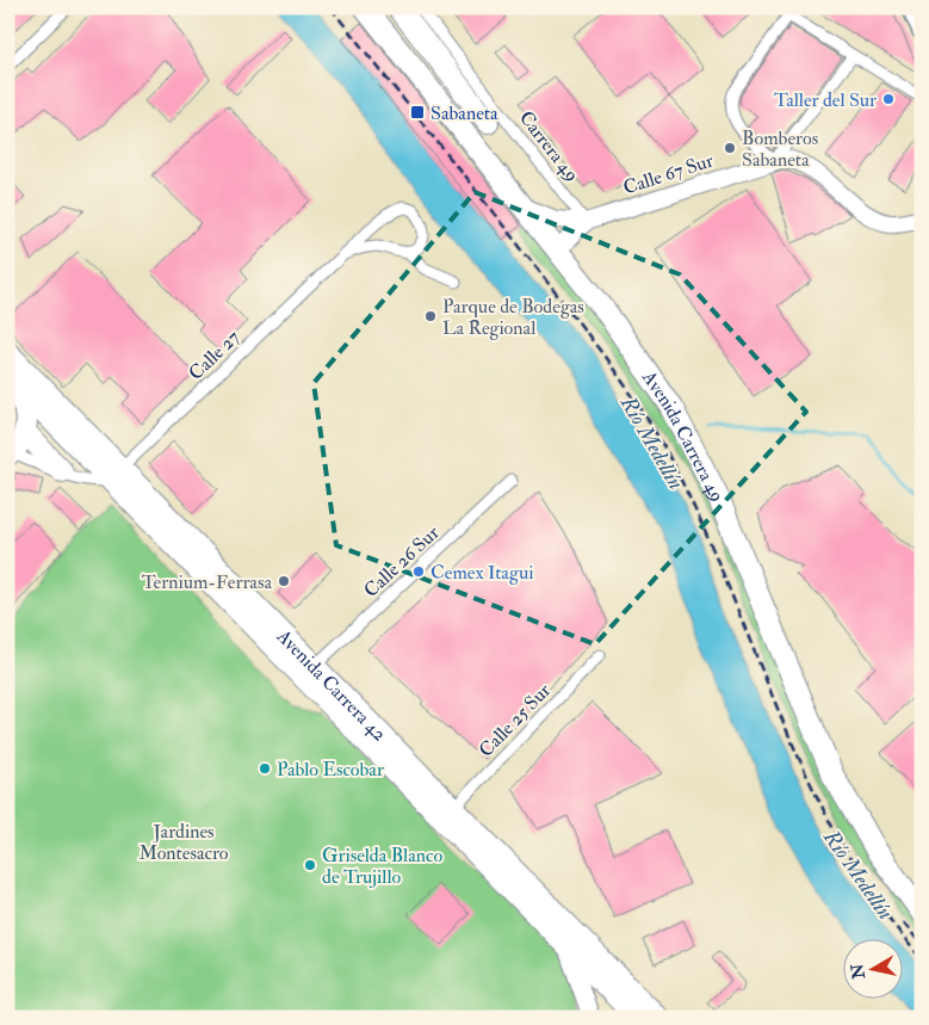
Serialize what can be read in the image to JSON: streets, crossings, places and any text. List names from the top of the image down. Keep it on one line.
{"streets":{"highway":["Avenida Carrera 49","Avenida Carrera 42"],"street":["Carrera 49","Calle 67 Sur","Calle 27","Calle 26 Sur","Calle 25 Sur"]},"crossings":[["Carrera 49","Calle 67 Sur"],["Calle 67 Sur","Avenida Carrera 49"],["Calle 27","Avenida Carrera 42"],["Calle 26 Sur","Avenida Carrera 42"],["Avenida Carrera 42","Calle 25 Sur"]],"water":["Río Medellín"],"parks":["Jardines Montesacro"],"places":{"other":["Taller del Sur","Bomberos Sabaneta","Parque de Bodegas La Regional","Cemex Itagui","Ternium-Ferrasa","Pablo Escobar","Griselda Blanco de Trujillo"],"transit":["Sabaneta"]},"north":"left"}
